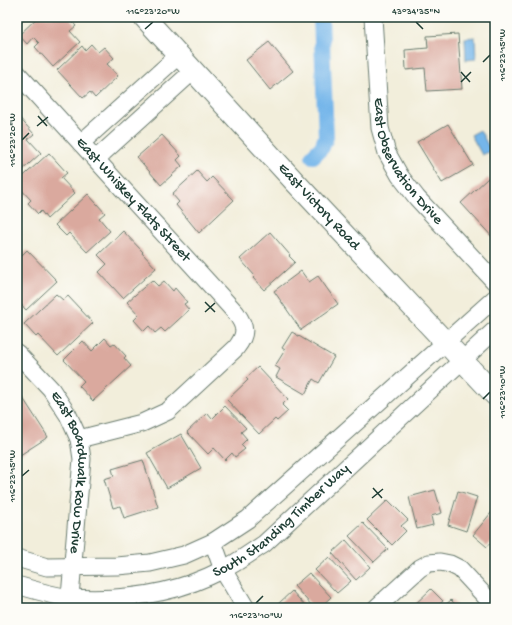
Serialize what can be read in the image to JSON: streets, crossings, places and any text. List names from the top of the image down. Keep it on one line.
{"streets":{"main road":["East Victory Road"],"street":["East Observation Drive","East Whiskey Flats Street","East Boardwalk Row Drive","South Standing Timber Way"]},"crossings":[["East Whiskey Flats Street","East Boardwalk Row Drive"],["East Victory Road","South Standing Timber Way"],["East Boardwalk Row Drive","South Standing Timber Way"]],"coordinates":["116°23'20\"W","43°34'35\"N","116°23'15\"W","116°23'10\"W"]}
